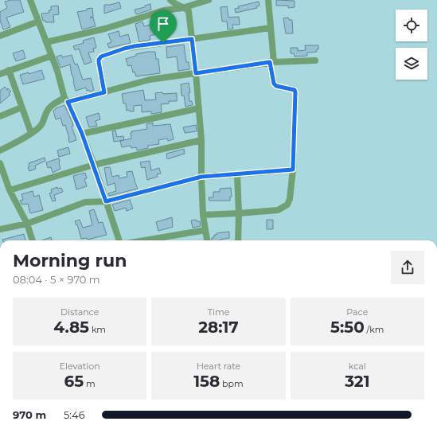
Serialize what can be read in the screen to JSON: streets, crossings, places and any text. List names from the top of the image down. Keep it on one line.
{"page":{"heading":["Morning run","08:04 · 5 × 970 m"],"stats":[["Distance","4.85 km"],["Time","28:17"],["Pace","5:50 /km"],["Elevation","65 m"],["Heart rate","158 bpm"],["kcal","321"]],"list":[{"name":"970 m","note":"5:46"}]}}
